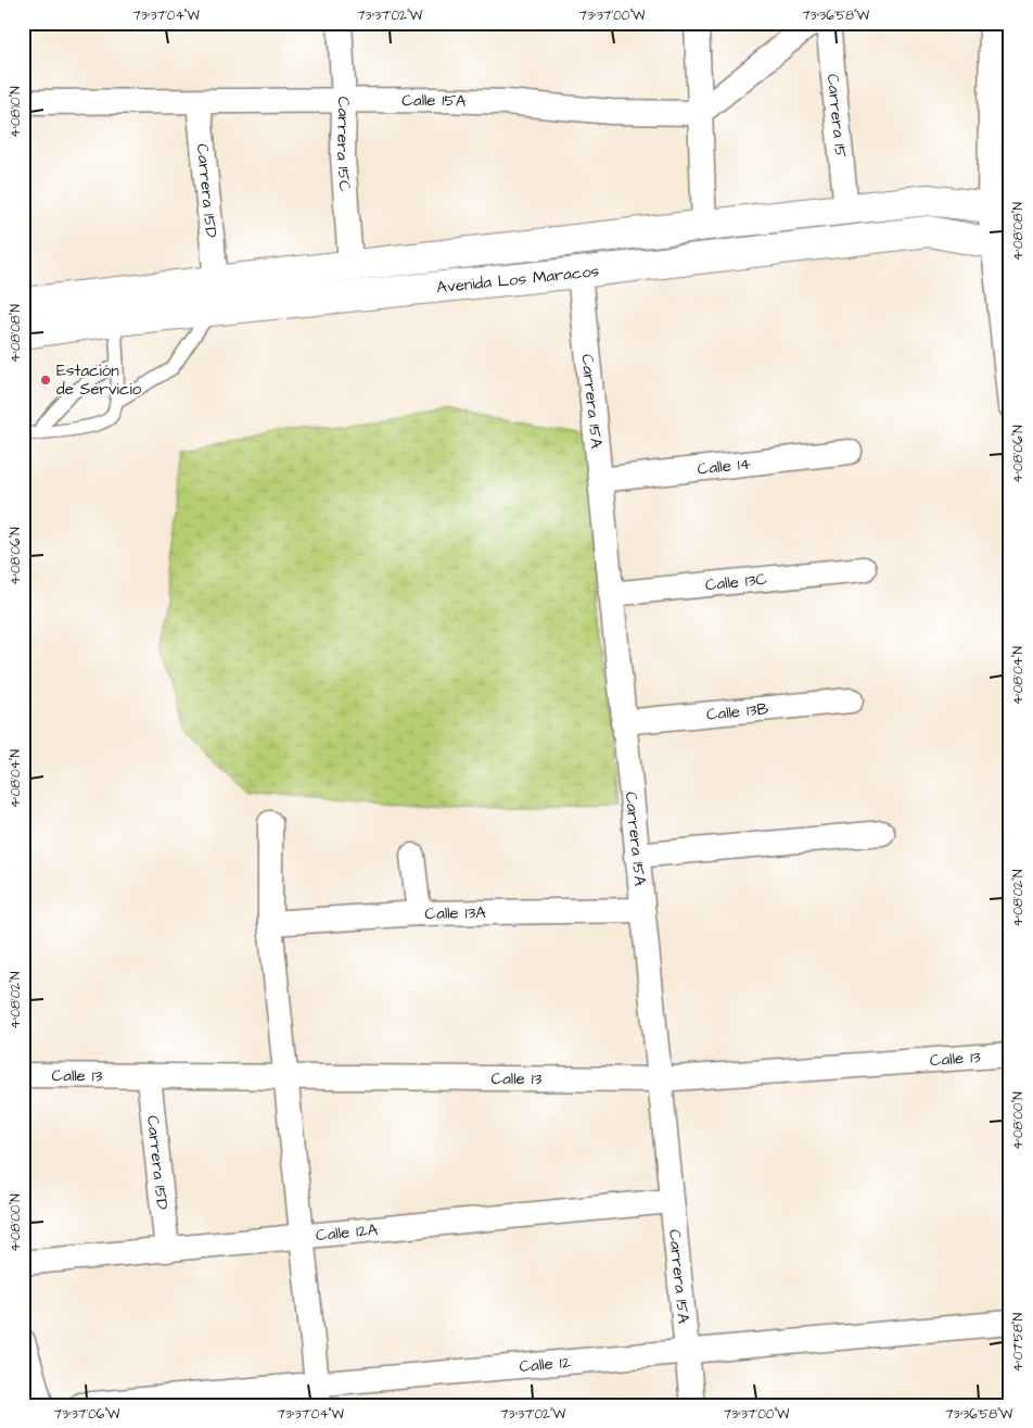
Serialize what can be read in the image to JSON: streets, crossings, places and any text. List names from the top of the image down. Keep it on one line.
{"streets":{"street":["Calle 15A","Carrera 15","Carrera 15C","Carrera 15D","Avenida Los Maracos","Carrera 15A","Calle 14","Calle 13C","Calle 13B","Calle 13A","Calle 13","Calle 12A","Calle 12"]},"crossings":[["Calle 15A","Carrera 15C"],["Calle 15A","Carrera 15D"],["Carrera 15","Avenida Los Maracos"],["Carrera 15C","Avenida Los Maracos"],["Carrera 15D","Avenida Los Maracos"],["Carrera 15D","Calle 13"],["Carrera 15D","Calle 12A"],["Avenida Los Maracos","Carrera 15A"],["Carrera 15A","Calle 14"],["Carrera 15A","Calle 13C"],["Carrera 15A","Calle 13B"],["Carrera 15A","Calle 13A"],["Carrera 15A","Calle 13"],["Carrera 15A","Calle 12A"],["Carrera 15A","Calle 12"]],"places":["Estación de Servicio"],"coordinates":["73°37'04\"W","73°37'02\"W","73°37'00\"W","73°36'58\"W","4°08'10\"N","4°08'08\"N","4°08'06\"N","4°08'04\"N","4°08'02\"N","4°08'00\"N","4°07'58\"N","73°37'06\"W"]}
